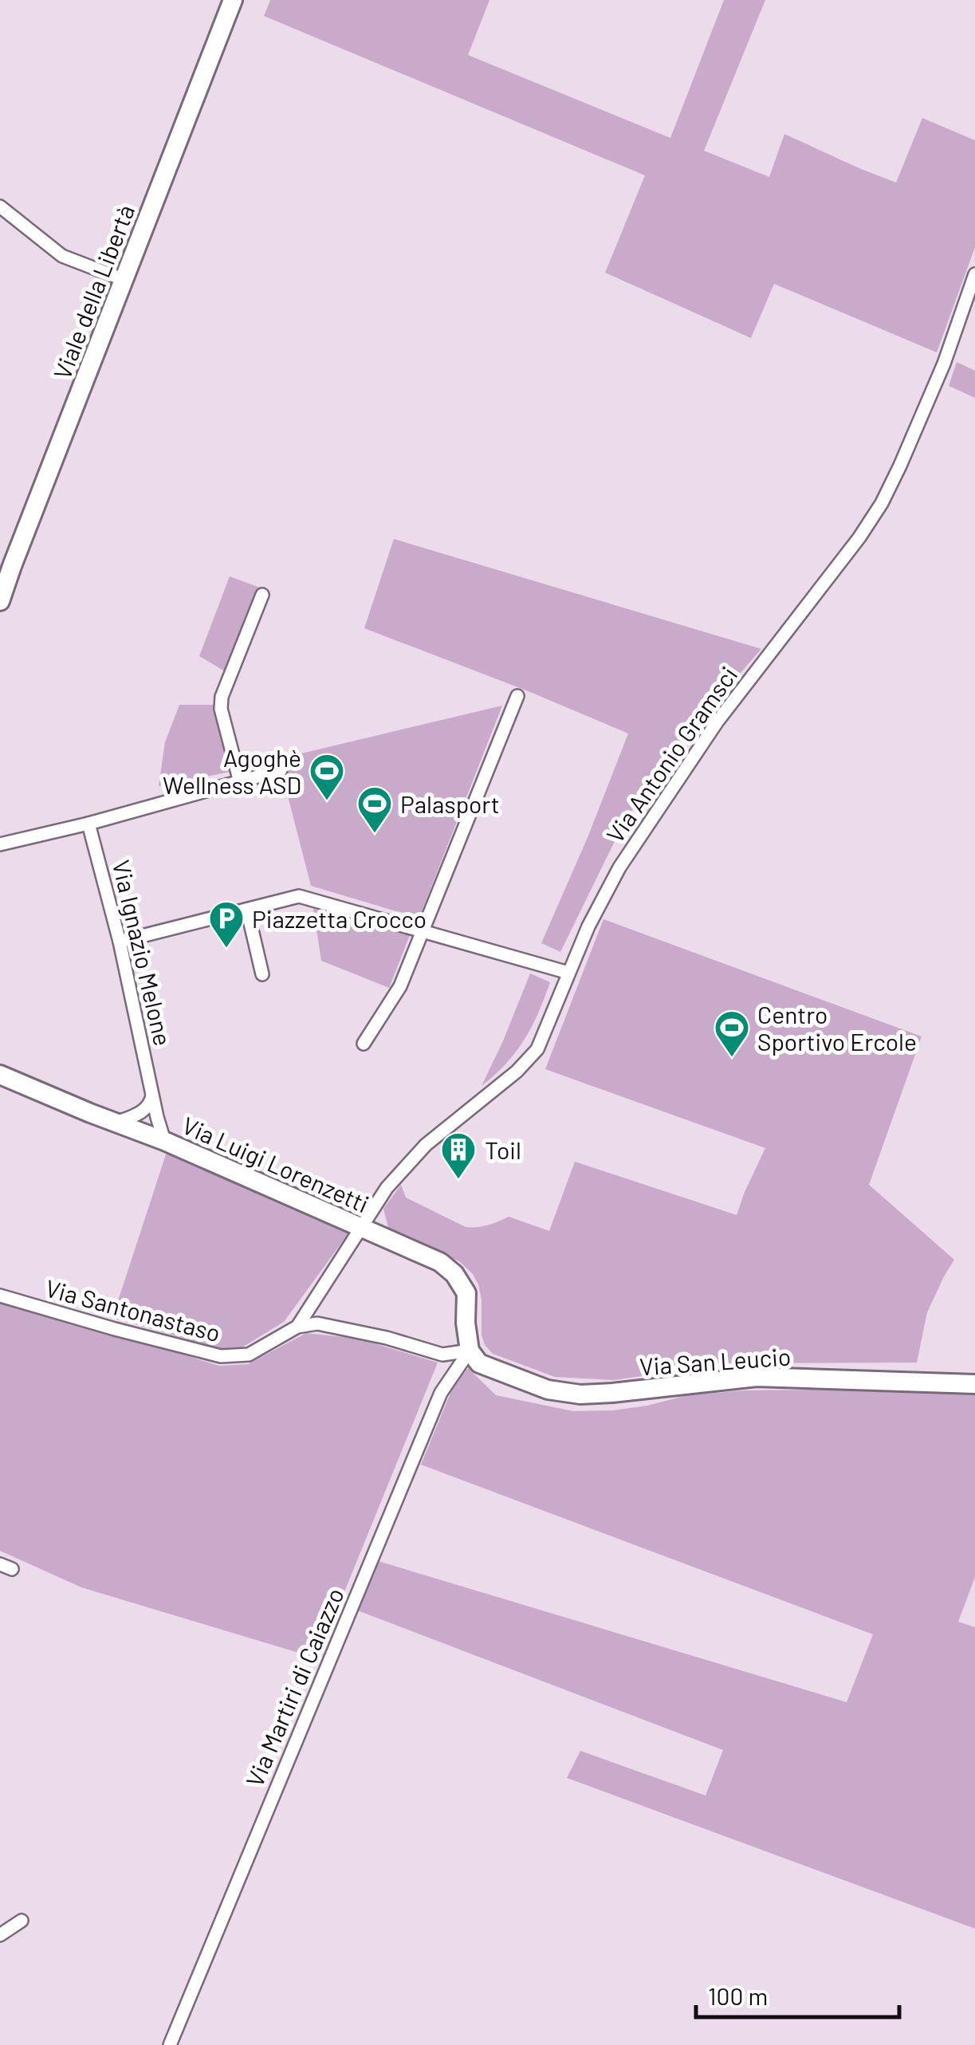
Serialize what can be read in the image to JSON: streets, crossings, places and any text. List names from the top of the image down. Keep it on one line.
{"streets":{"street":["Viale della Libertà","Via Antonio Gramsci","Via Ignazio Melone","Via Luigi Lorenzetti","Via Santonastaso","Via San Leucio","Via Martiri di Caiazzo"]},"crossings":[["Via Antonio Gramsci","Via Luigi Lorenzetti"],["Via Antonio Gramsci","Via Santonastaso"],["Via Ignazio Melone","Via Luigi Lorenzetti"],["Via Luigi Lorenzetti","Via Santonastaso"],["Via Luigi Lorenzetti","Via San Leucio"],["Via Luigi Lorenzetti","Via Martiri di Caiazzo"],["Via San Leucio","Via Martiri di Caiazzo"]],"places":{"sports":["Agoghè Wellness ASD","Palasport","Centro Sportivo Ercole"],"parking":["Piazzetta Crocco"],"building":["Toil"]},"scale_bar":"100 m"}
